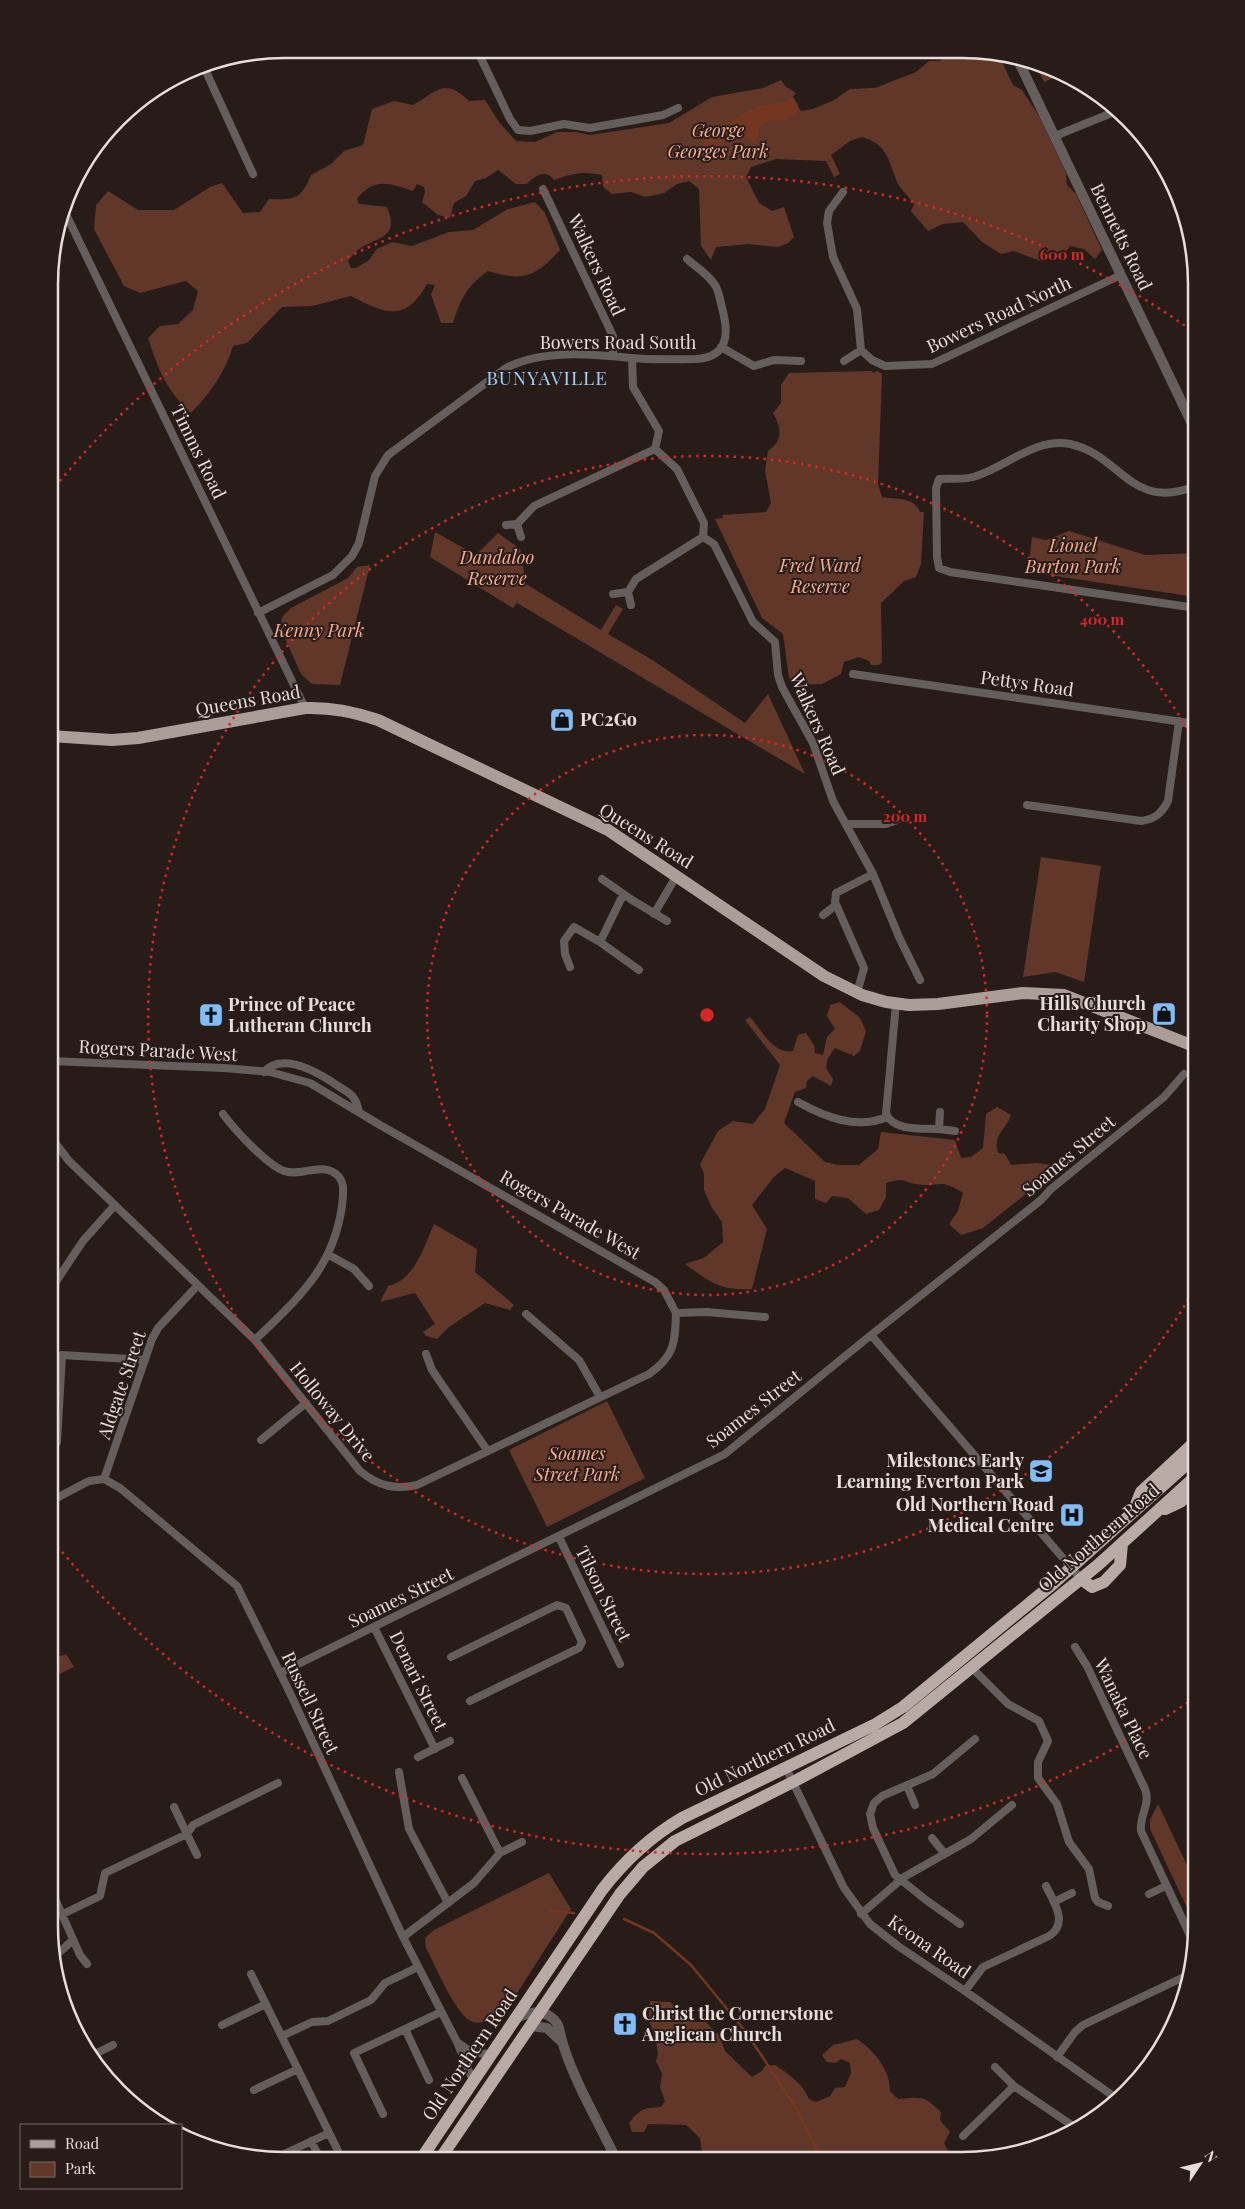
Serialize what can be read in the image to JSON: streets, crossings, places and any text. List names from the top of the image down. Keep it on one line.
{"streets":{"highway":["Old Northern Road"],"main road":["Queens Road"],"street":["Bennetts Road","Walkers Road","Bowers Road North","Bowers Road South","Timms Road","Pettys Road","Rogers Parade West","Soames Street","Aldgate Street","Holloway Drive","Tilson Street","Denari Street","Russell Street","Wanaka Place","Keona Road"]},"crossings":[["Bennetts Road","Bowers Road North"],["Walkers Road","Bowers Road South"],["Bowers Road South","Timms Road"],["Timms Road","Queens Road"],["Rogers Parade West","Holloway Drive"],["Soames Street","Tilson Street"],["Soames Street","Denari Street"],["Soames Street","Russell Street"],["Aldgate Street","Holloway Drive"],["Aldgate Street","Russell Street"],["Old Northern Road","Russell Street"],["Old Northern Road","Keona Road"]],"districts":["BUNYAVILLE"],"parks":["George Georges Park","Lionel Burton Park","Dandaloo Reserve","Fred Ward Reserve","Kenny Park","Soames Street Park"],"places":{"shop":["PC2Go","Hills Church Charity Shop"],"church":["Prince of Peace Lutheran Church","Christ the Cornerstone Anglican Church"],"school or university":["Milestones Early Learning Everton Park"],"hospital":["Old Northern Road Medical Centre"]},"legend":["Road","Park"],"north":"top right","rings":["600 m","400 m","200 m"]}
